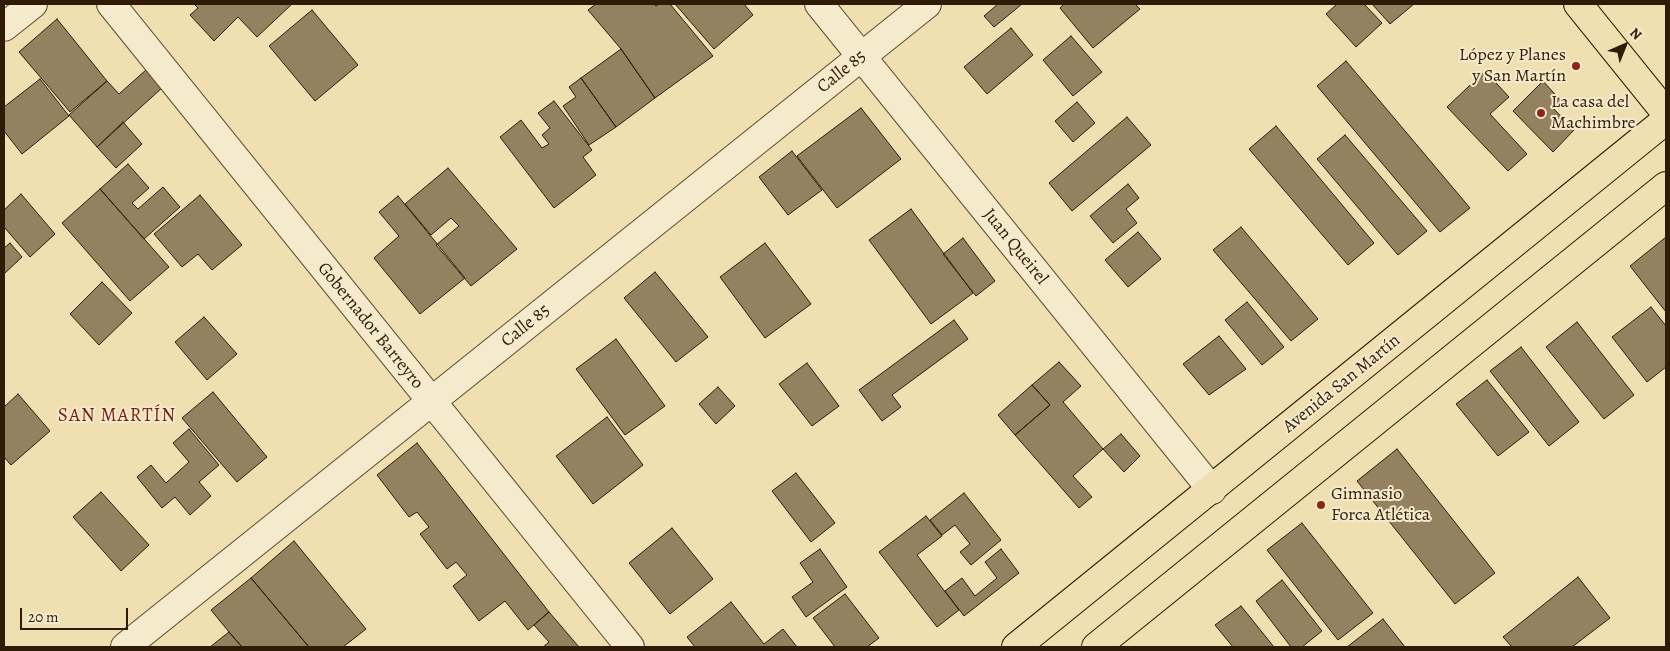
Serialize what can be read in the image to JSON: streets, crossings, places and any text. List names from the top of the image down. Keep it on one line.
{"streets":{"main road":["Avenida San Martín"],"street":["Calle 85","Juan Queirel","Gobernador Barreyro"]},"crossings":[["Calle 85","Juan Queirel"],["Calle 85","Gobernador Barreyro"],["Juan Queirel","Avenida San Martín"]],"districts":["SAN MARTÍN"],"places":["López y Planes y San Martín","La casa del Machimbre","Gimnasio Forca Atlética"],"scale_bar":"20 m","north":"top right"}
